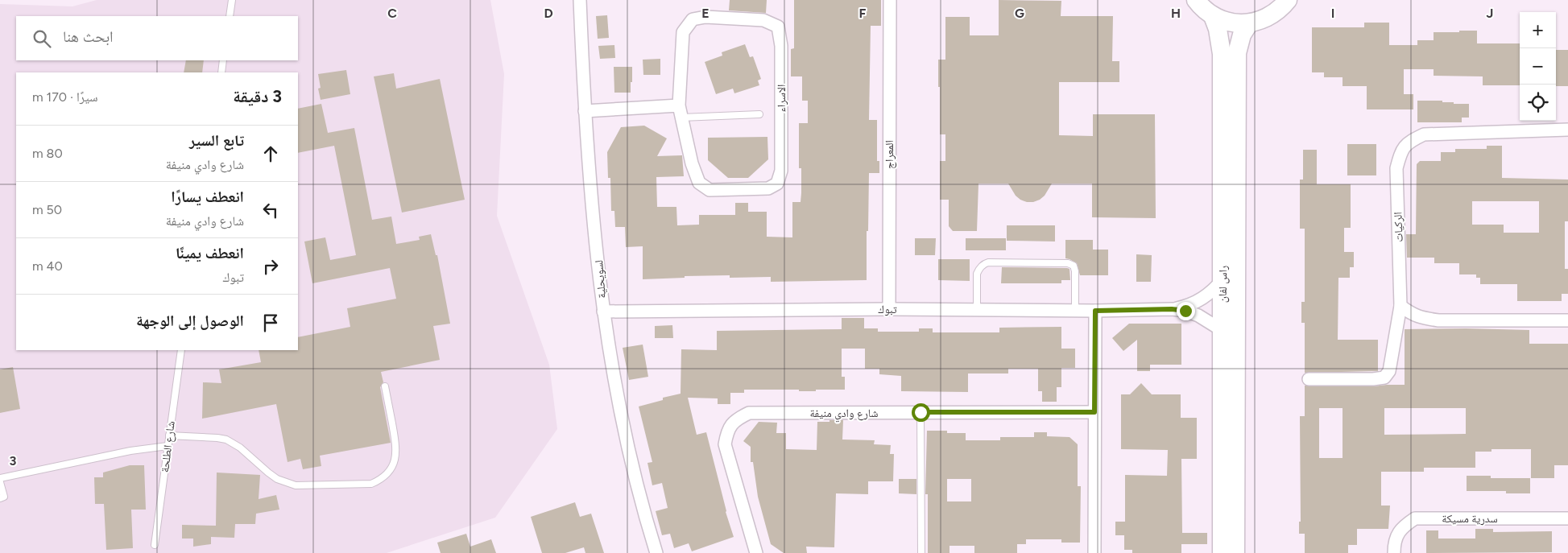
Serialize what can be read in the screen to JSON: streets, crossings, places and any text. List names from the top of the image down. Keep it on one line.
{"streets":{"street":["الاسراء","المعراج","الركيات","لسويحلية","راس لفان","تبوك","شارع وادي منيفة","سدرية مسيكة"],"lane":["شارع الطلحة"]},"crossings":[["المعراج","تبوك"],["لسويحلية","تبوك"],["راس لفان","تبوك"]],"page":{"map_buttons":["+","−"],"search":"ابحث هنا","heading":["3 دقيقة","سيرًا · 170 m"],"list":[["تابع السير","شارع وادي منيفة","80 m"],["انعطف يسارًا","شارع وادي منيفة","50 m"],["انعطف يمينًا","تبوك","40 m"],"الوصول إلى الوجهة"]},"grid":{"columns":["C","D","E","F","G","H","I","J"],"rows":["3"]}}
